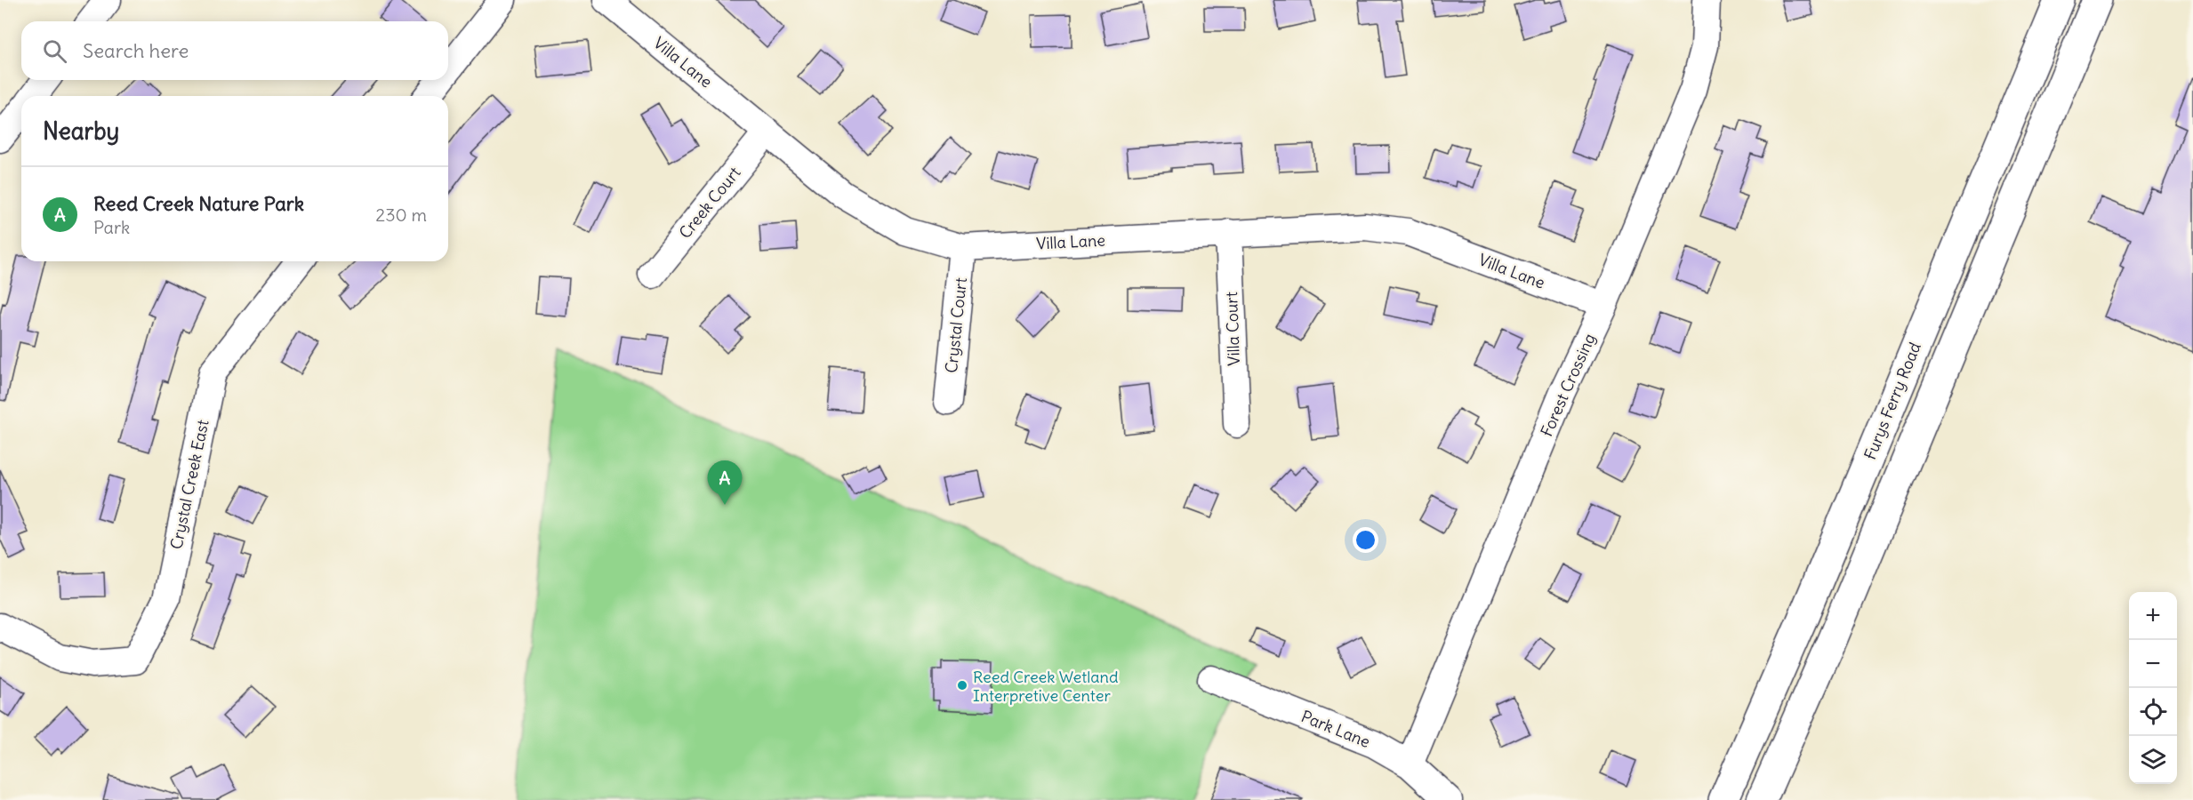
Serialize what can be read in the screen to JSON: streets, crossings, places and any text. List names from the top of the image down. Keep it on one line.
{"streets":{"main road":["Furys Ferry Road"],"street":["Villa Lane","Creek Court","Crystal Court","Villa Court","Forest Crossing","Crystal Creek East","Park Lane"]},"crossings":[["Villa Lane","Creek Court"],["Villa Lane","Crystal Court"],["Villa Lane","Villa Court"],["Villa Lane","Forest Crossing"],["Forest Crossing","Park Lane"]],"places":["Reed Creek Wetland Interpretive Center"],"page":{"search":"Search here","heading":"Nearby","list":[{"mark":"A","name":"Reed Creek Nature Park","note":"Park","value":"230 m"}],"pins":"A","map_buttons":["+","−"]}}
